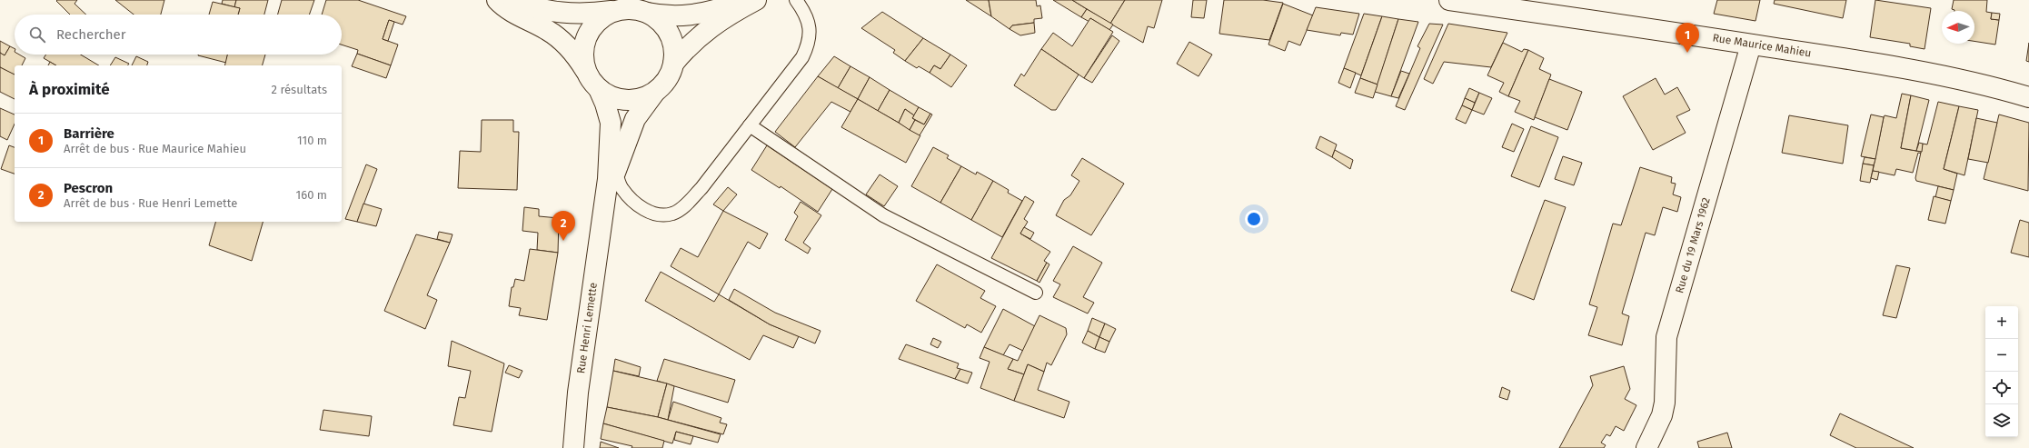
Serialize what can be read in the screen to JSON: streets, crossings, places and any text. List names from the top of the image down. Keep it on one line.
{"streets":{"street":["Rue Maurice Mahieu","Rue du 19 Mars 1962","Rue Henri Lemette"]},"crossings":[["Rue Maurice Mahieu","Rue du 19 Mars 1962"]],"north":"left","page":{"search":"Rechercher","pins":["1","2"],"heading":["À proximité","2 résultats"],"list":[{"mark":"1","name":"Barrière","note":"Arrêt de bus · Rue Maurice Mahieu","value":"110 m"},{"mark":"2","name":"Pescron","note":"Arrêt de bus · Rue Henri Lemette","value":"160 m"}],"map_buttons":["+","−"]}}
